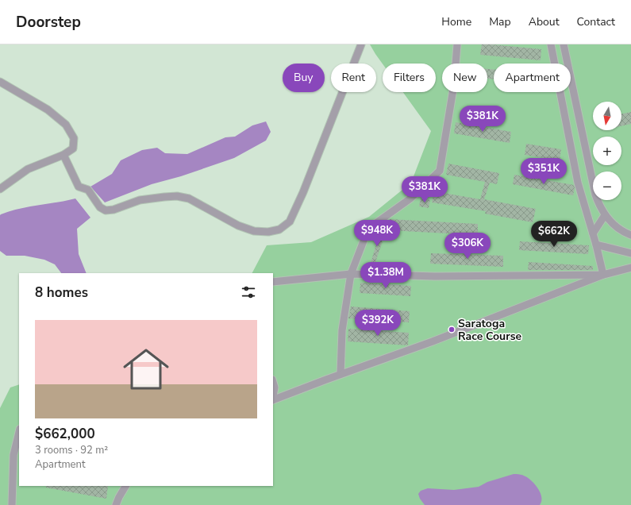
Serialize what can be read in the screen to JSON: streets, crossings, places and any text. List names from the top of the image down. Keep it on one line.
{"places":["Saratoga Race Course"],"north":"bottom","page":{"header":"Doorstep","nav":["Home","Map","About","Contact"],"chip":["Buy","Rent","Filters","New","Apartment"],"map_buttons":["+","−"],"price":["$381K","$351K","$381K","$948K","$662K","$306K","$1.38M","$392K"],"heading":"8 homes","list":[{"name":"$662,000","note":"3 rooms · 92 m² · Apartment"}]}}
